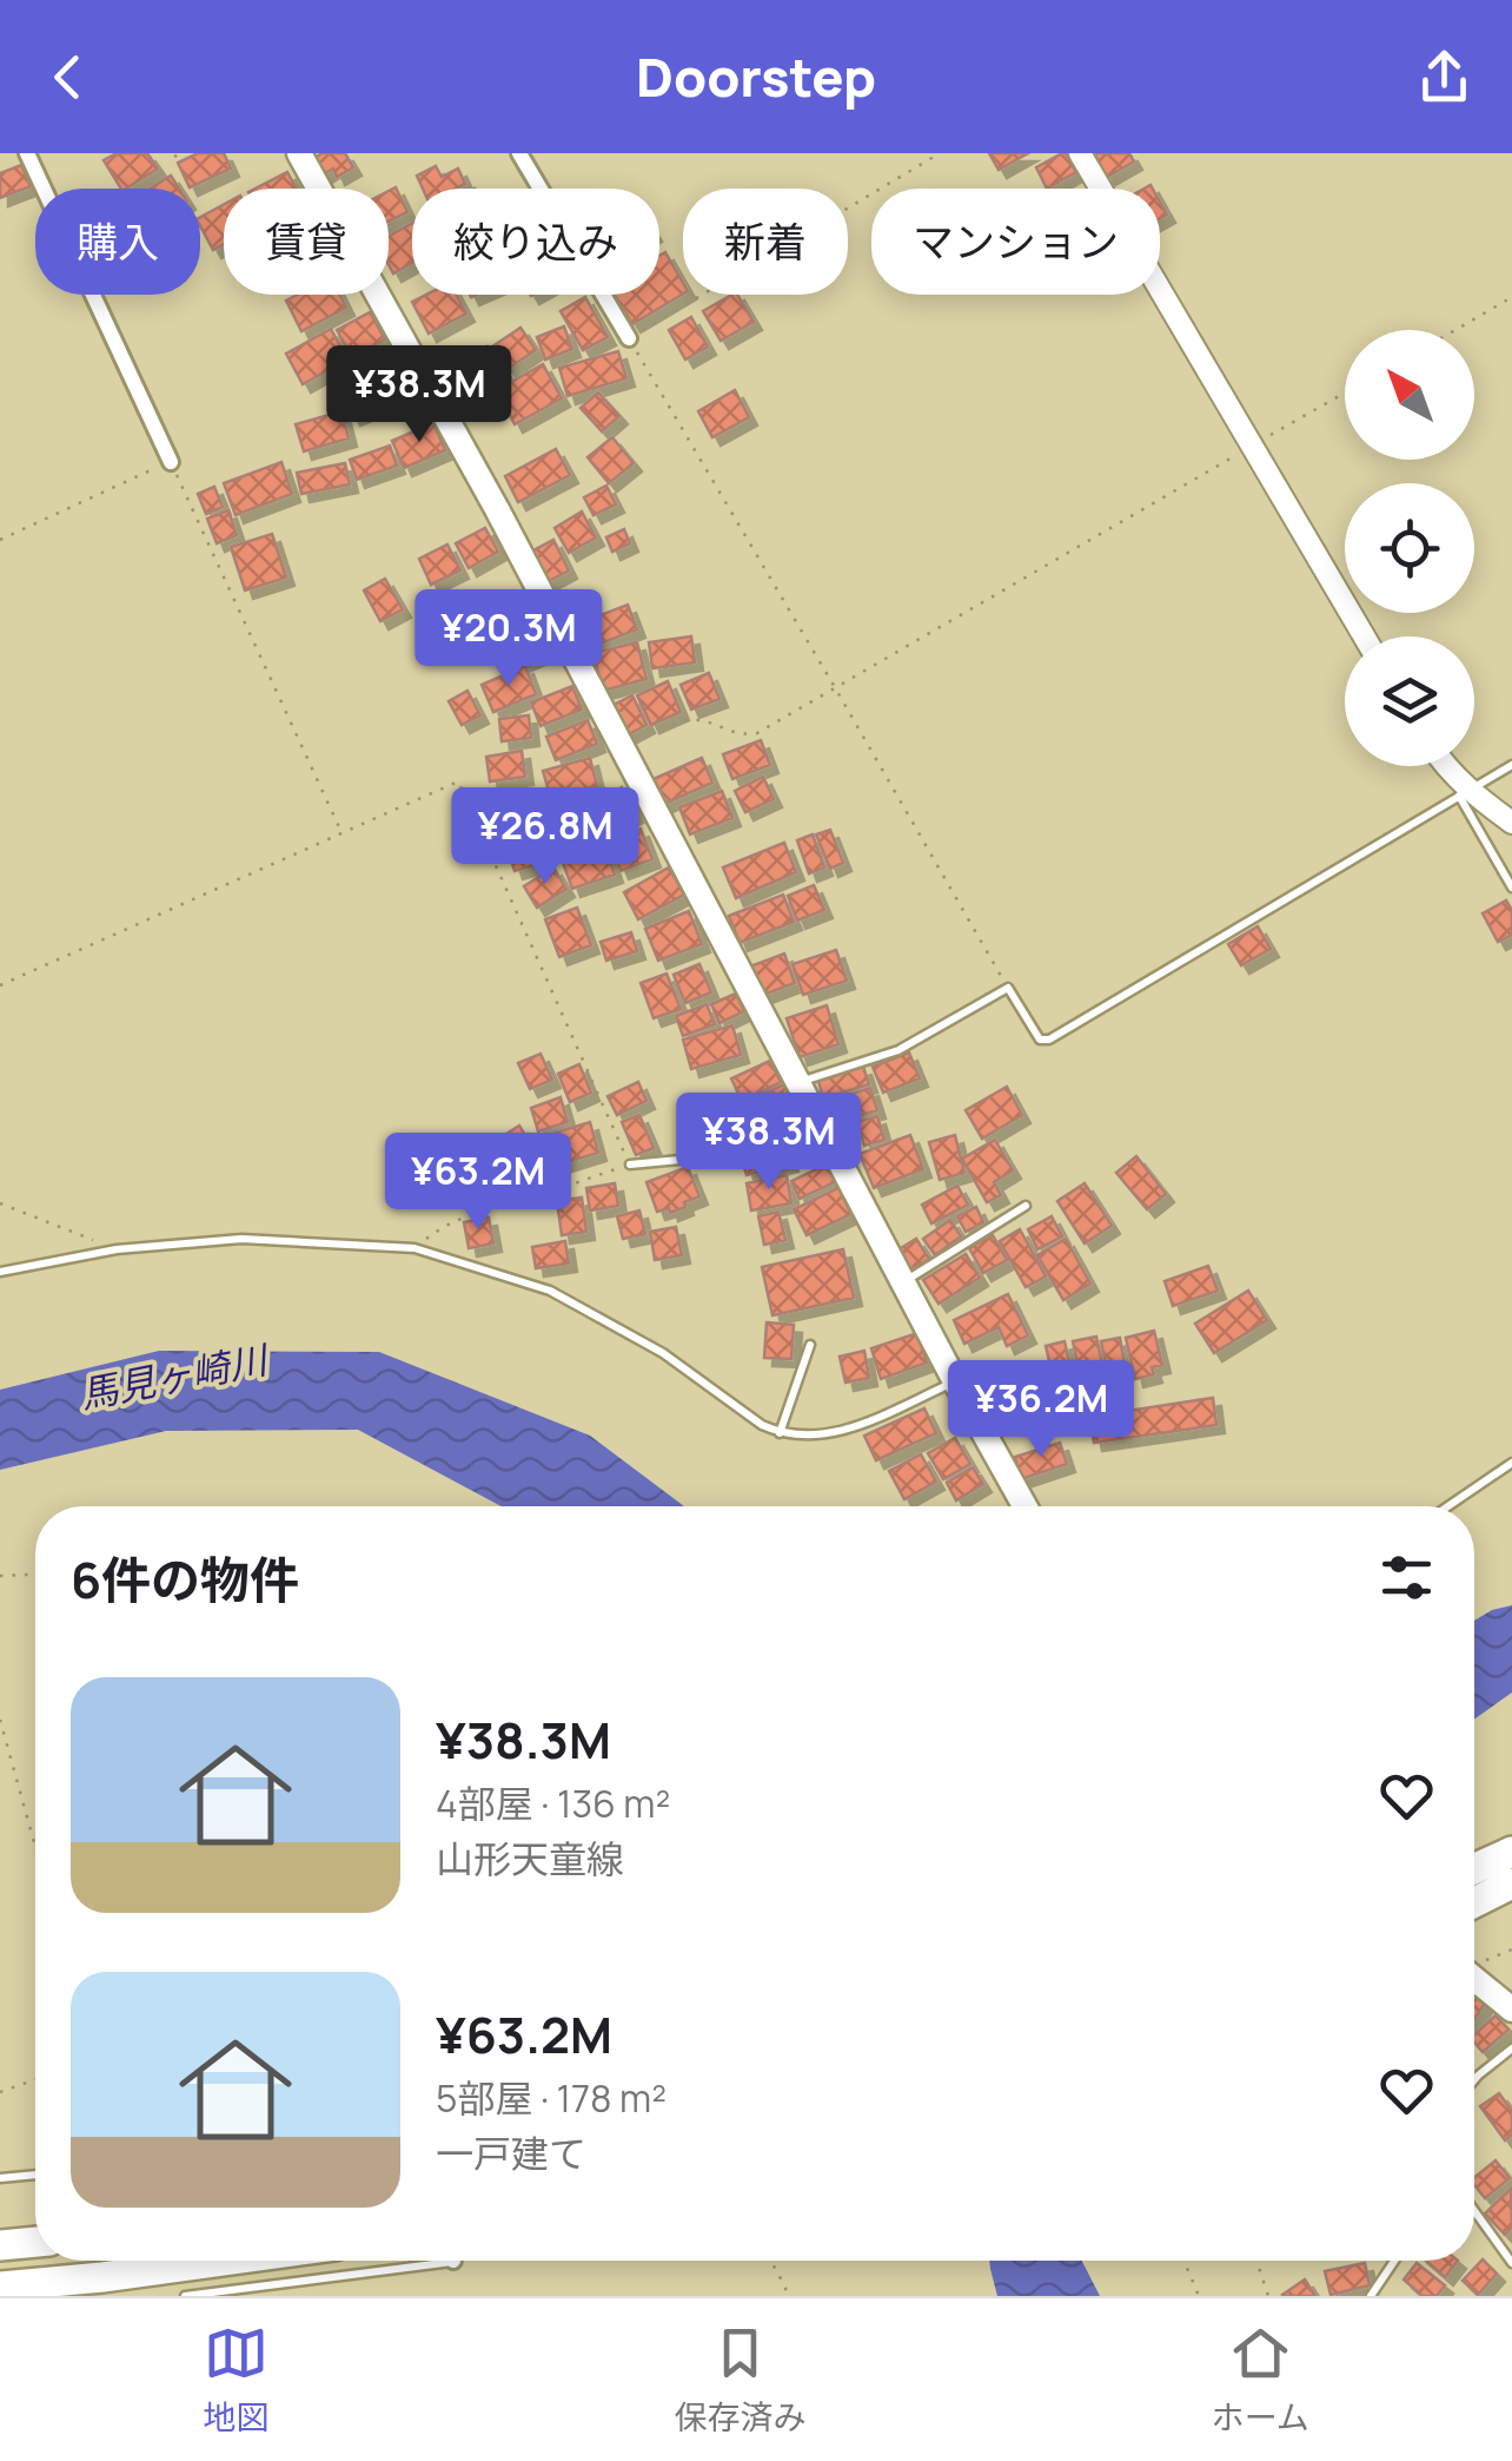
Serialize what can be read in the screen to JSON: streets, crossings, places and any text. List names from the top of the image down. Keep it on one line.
{"water":["馬見ヶ崎川"],"north":"top left","page":{"header":"Doorstep","chip":["購入","賃貸","絞り込み","新着","マンション"],"price":["¥38.3M","¥20.3M","¥26.8M","¥38.3M","¥63.2M","¥36.2M"],"heading":"6件の物件","list":[{"name":"¥38.3M","note":"4部屋 · 136 m² · 山形天童線"},{"name":"¥63.2M","note":"5部屋 · 178 m² · 一戸建て"}],"tabs":["地図","保存済み","ホーム"]}}
